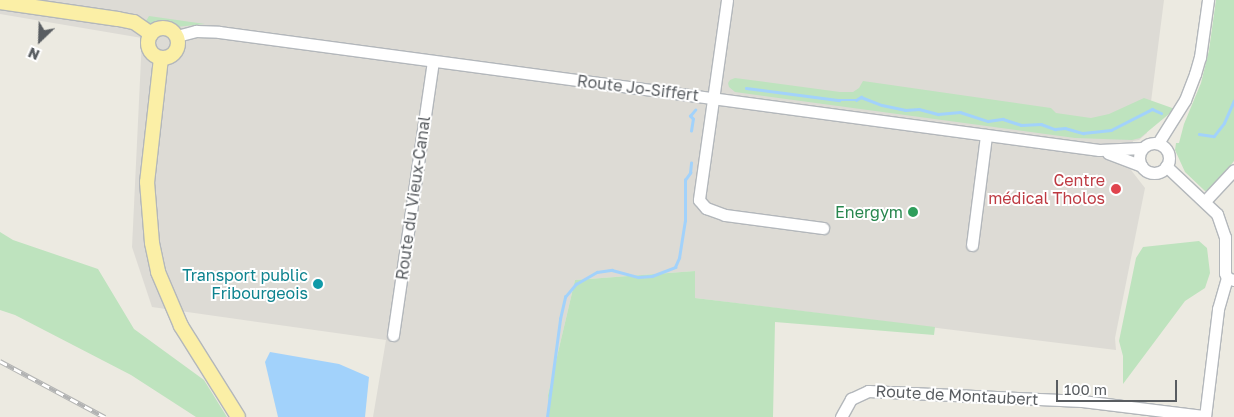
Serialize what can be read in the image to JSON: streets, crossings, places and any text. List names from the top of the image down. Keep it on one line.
{"streets":{"street":["Route Jo-Siffert","Route du Vieux-Canal","Route de Montaubert"]},"crossings":[["Route Jo-Siffert","Route du Vieux-Canal"]],"places":["Centre médical Tholos","Energym","Transport public Fribourgeois"],"scale_bar":"100 m","north":"bottom left"}
